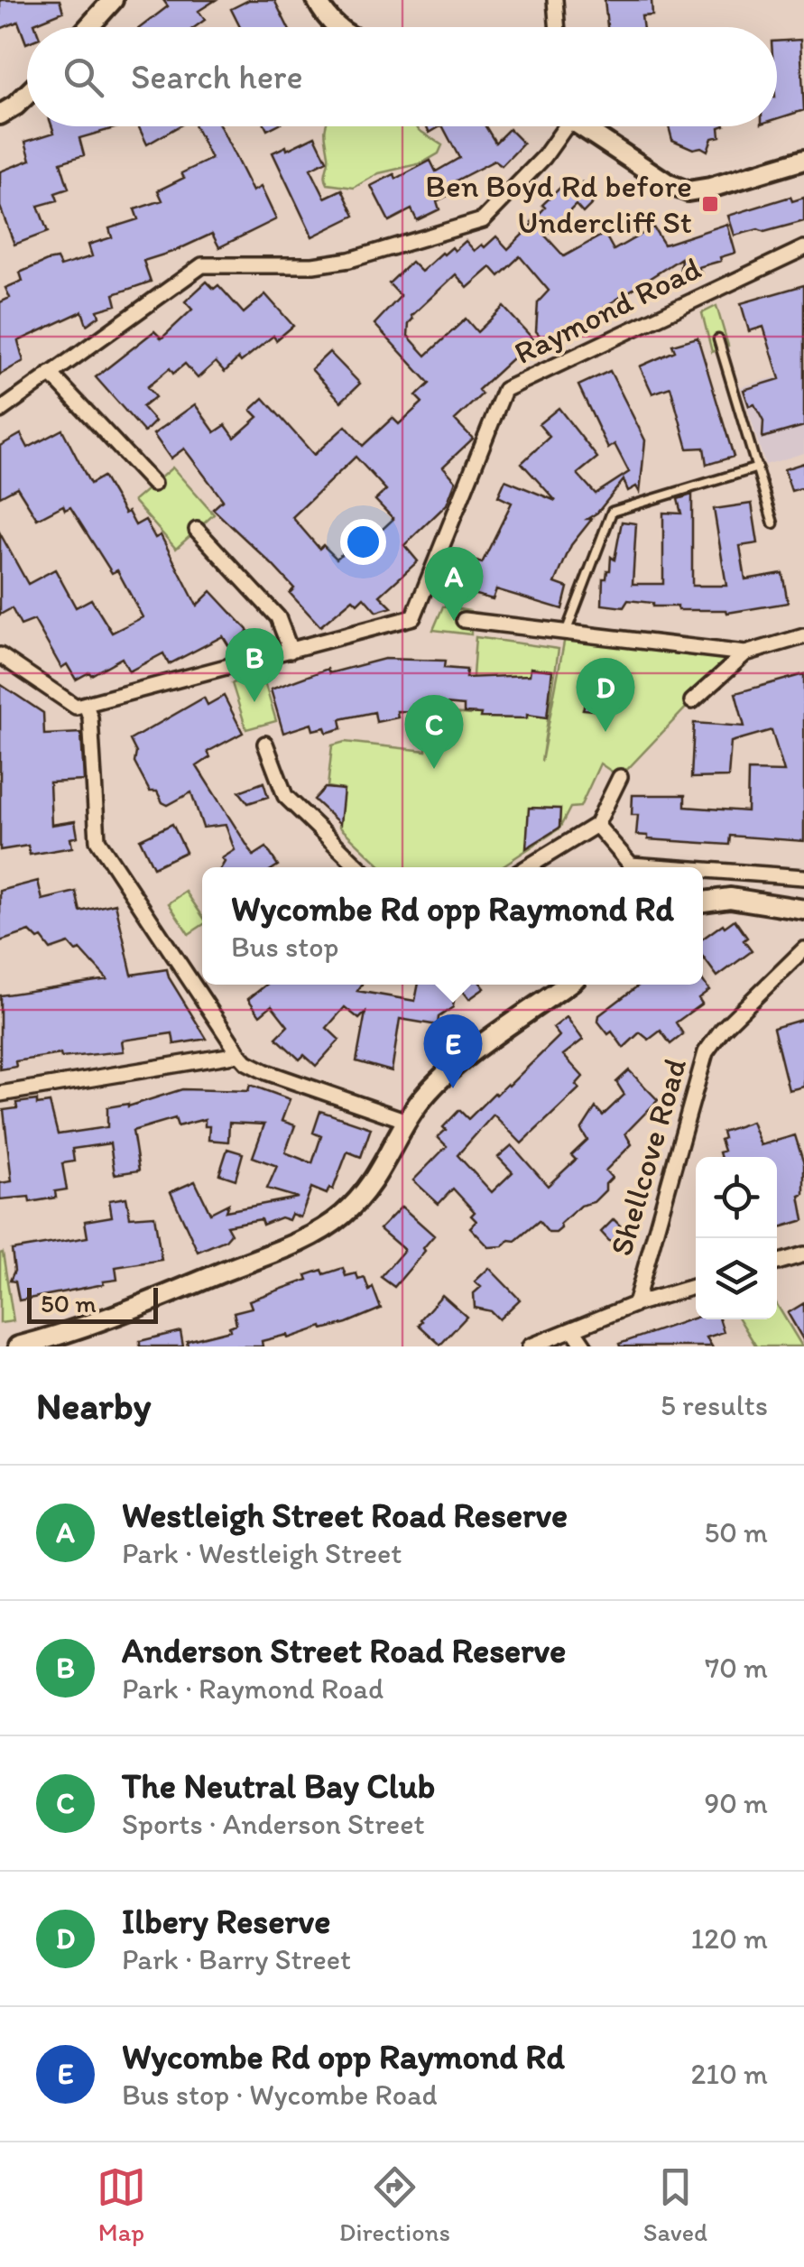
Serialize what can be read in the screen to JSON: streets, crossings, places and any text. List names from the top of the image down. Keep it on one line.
{"streets":{"street":["Raymond Road","Shellcove Road"]},"places":{"transit":["Ben Boyd Rd before Undercliff St"]},"scale_bar":"50 m","page":{"search":"Search here","pins":["A","B","D","C","E"],"popup":["Wycombe Rd opp Raymond Rd","Bus stop"],"scale":"50 m","heading":["Nearby","5 results"],"list":[{"mark":"A","name":"Westleigh Street Road Reserve","note":"Park · Westleigh Street","value":"50 m"},{"mark":"B","name":"Anderson Street Road Reserve","note":"Park · Raymond Road","value":"70 m"},{"mark":"C","name":"The Neutral Bay Club","note":"Sports · Anderson Street","value":"90 m"},{"mark":"D","name":"Ilbery Reserve","note":"Park · Barry Street","value":"120 m"},{"mark":"E","name":"Wycombe Rd opp Raymond Rd","note":"Bus stop · Wycombe Road","value":"210 m"}],"nav":["Map","Directions","Saved"]}}
